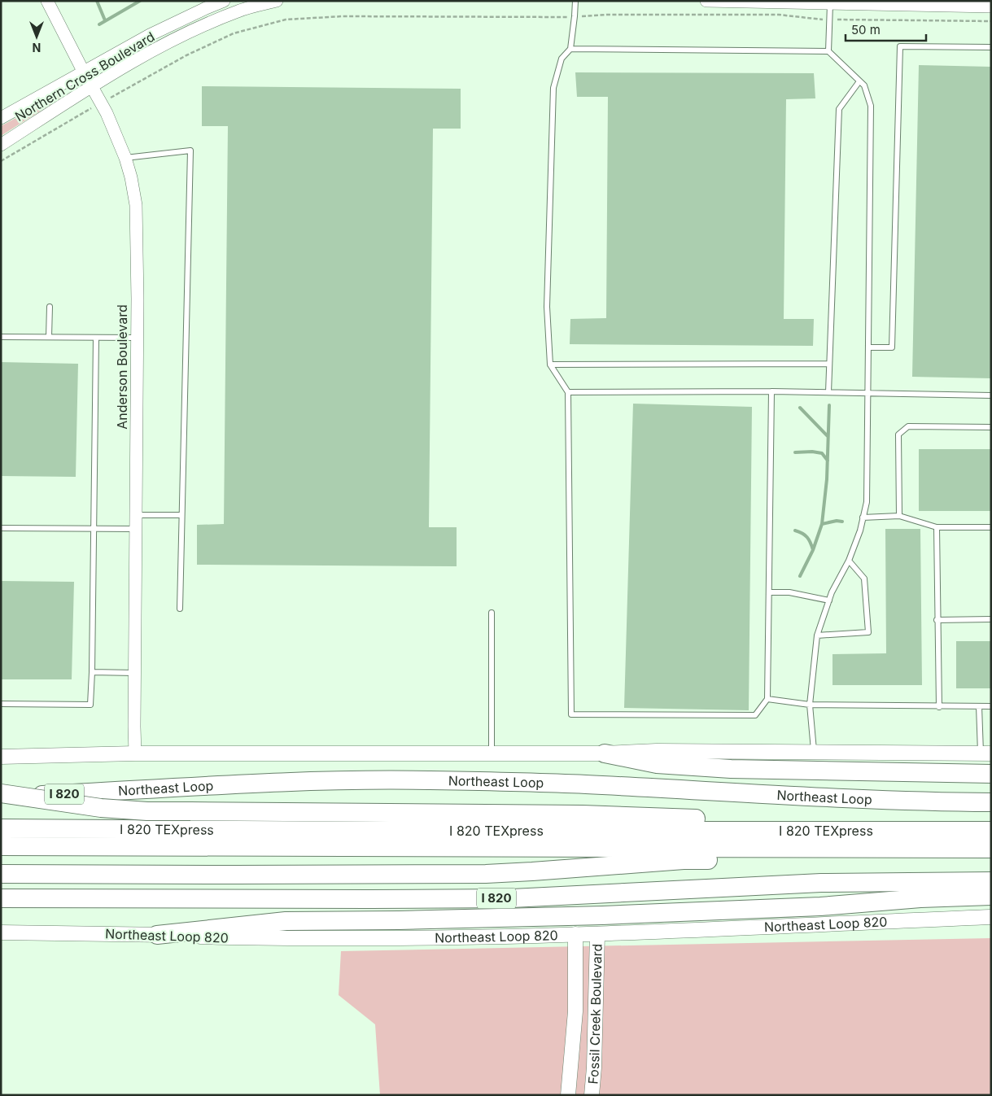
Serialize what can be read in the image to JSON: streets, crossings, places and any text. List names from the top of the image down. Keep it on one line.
{"streets":{"highway":["Northeast Loop","I 820","I 820 TEXpress"],"main road":["Northeast Loop 820","Fossil Creek Boulevard"],"street":["Northern Cross Boulevard","Anderson Boulevard"]},"crossings":[["Northern Cross Boulevard","Anderson Boulevard"],["Northeast Loop 820","Fossil Creek Boulevard"]],"scale_bar":"50 m","north":"bottom"}
